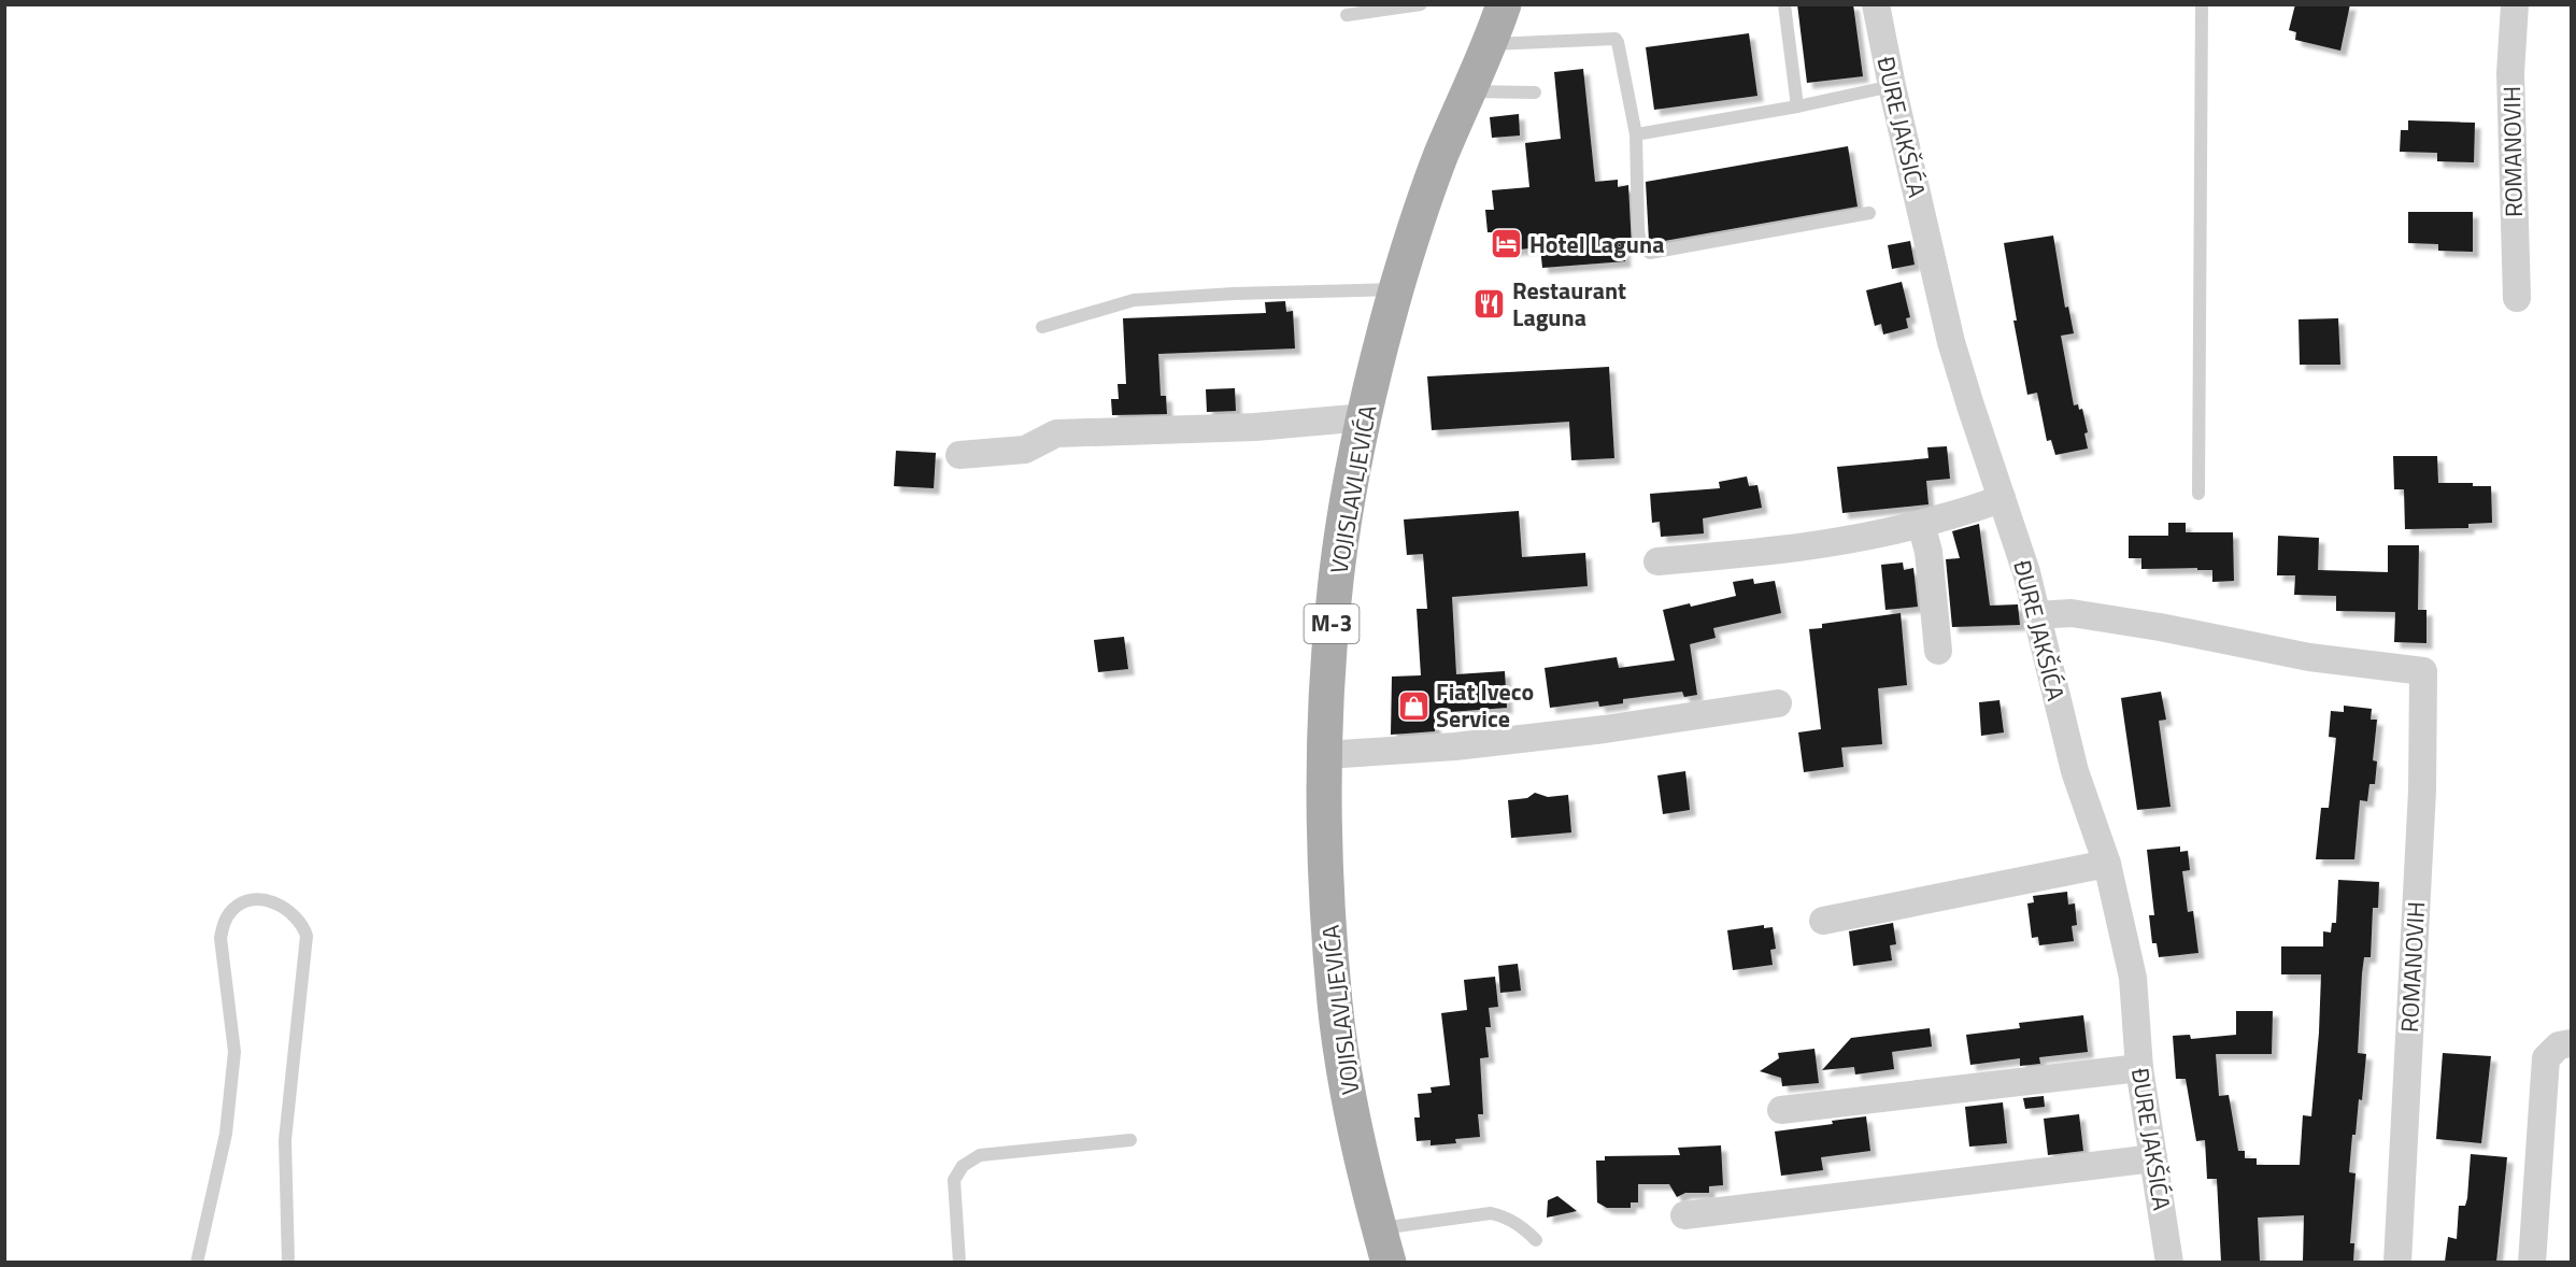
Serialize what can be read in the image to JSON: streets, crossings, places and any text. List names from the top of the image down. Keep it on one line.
{"streets":{"main road":["VOJISLAVLJEVIĆA","M-3"],"street":["ĐURE JAKŠIĆA","ROMANOVIH"]},"crossings":[["ĐURE JAKŠIĆA","ROMANOVIH"]],"places":{"hotel":["Hotel Laguna"],"restaurant":["Restaurant Laguna"],"shop":["Fiat Iveco Service"]}}
